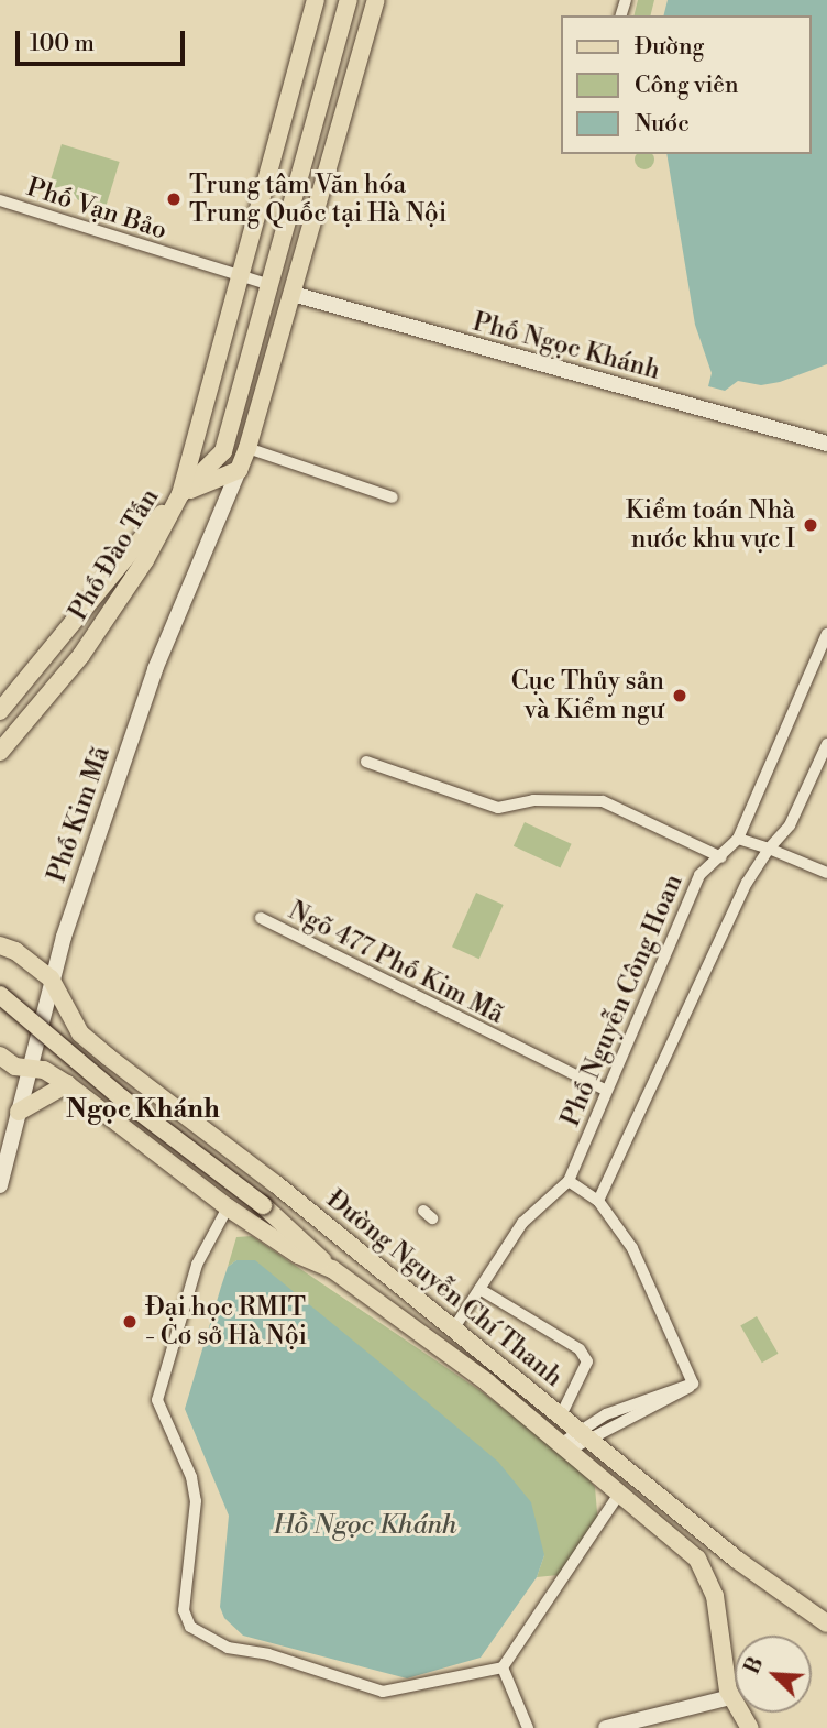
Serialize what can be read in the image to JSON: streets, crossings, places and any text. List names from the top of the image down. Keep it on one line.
{"streets":{"main road":["Phố Ngọc Khánh","Phố Đào Tấn","Phố Kim Mã","Đường Nguyễn Chí Thanh"],"street":["Phố Vạn Bảo","Ngõ 477 Phố Kim Mã","Phố Nguyễn Công Hoan"]},"crossings":[["Phố Ngọc Khánh","Phố Kim Mã"],["Phố Kim Mã","Đường Nguyễn Chí Thanh"],["Ngõ 477 Phố Kim Mã","Phố Nguyễn Công Hoan"],["Phố Nguyễn Công Hoan","Đường Nguyễn Chí Thanh"]],"districts":["Ngọc Khánh"],"water":["Hồ Ngọc Khánh"],"places":["Trung tâm Văn hóa Trung Quốc tại Hà Nội","Kiểm toán Nhà nước khu vực I","Cục Thủy sản và Kiểm ngư","Đại học RMIT - Cơ sở Hà Nội"],"legend":["Đường","Công viên","Nước"],"scale_bar":"100 m","north":"top left"}
